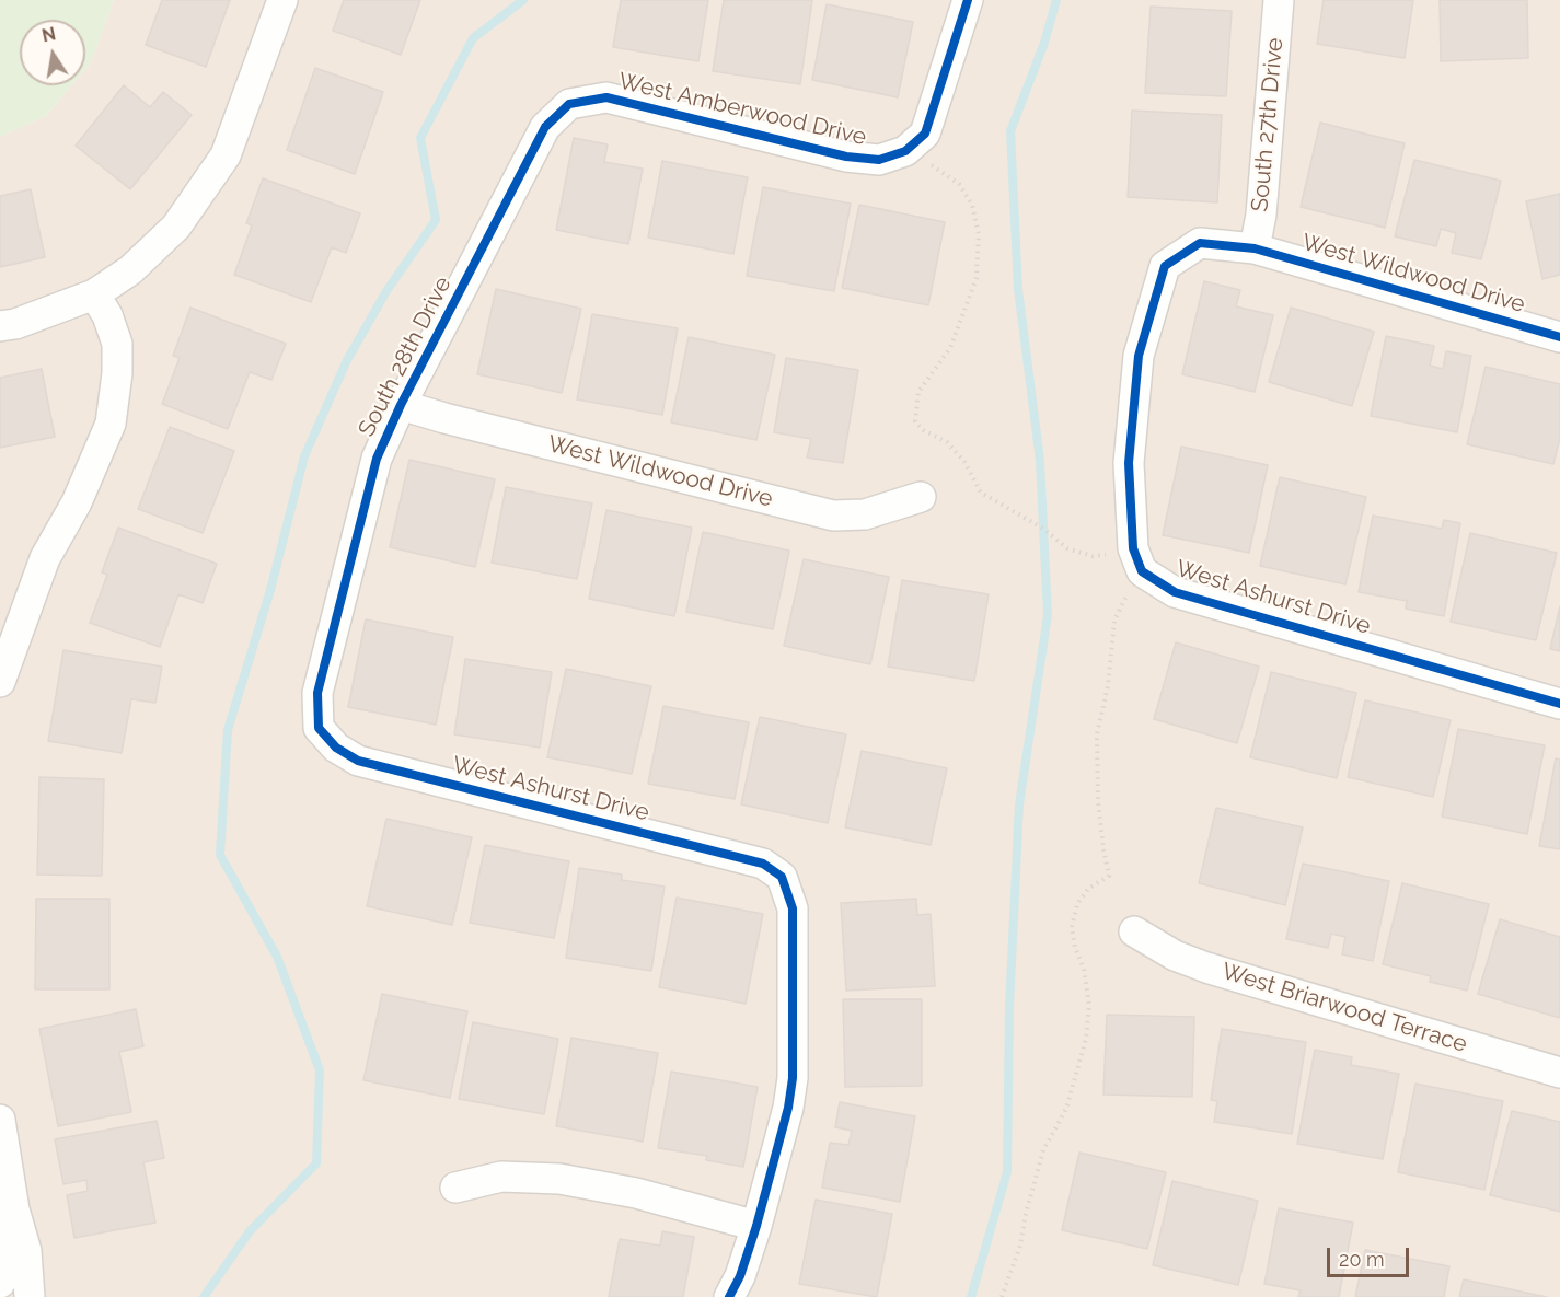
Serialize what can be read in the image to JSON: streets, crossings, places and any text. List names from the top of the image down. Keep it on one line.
{"streets":{"street":["West Amberwood Drive","South 27th Drive","West Wildwood Drive","South 28th Drive","West Ashurst Drive","West Briarwood Terrace"]},"crossings":[["West Amberwood Drive","South 28th Drive"],["South 27th Drive","West Wildwood Drive"],["South 27th Drive","West Ashurst Drive"],["West Wildwood Drive","South 28th Drive"],["West Wildwood Drive","West Ashurst Drive"],["South 28th Drive","West Ashurst Drive"]],"scale_bar":"20 m","north":"top"}
